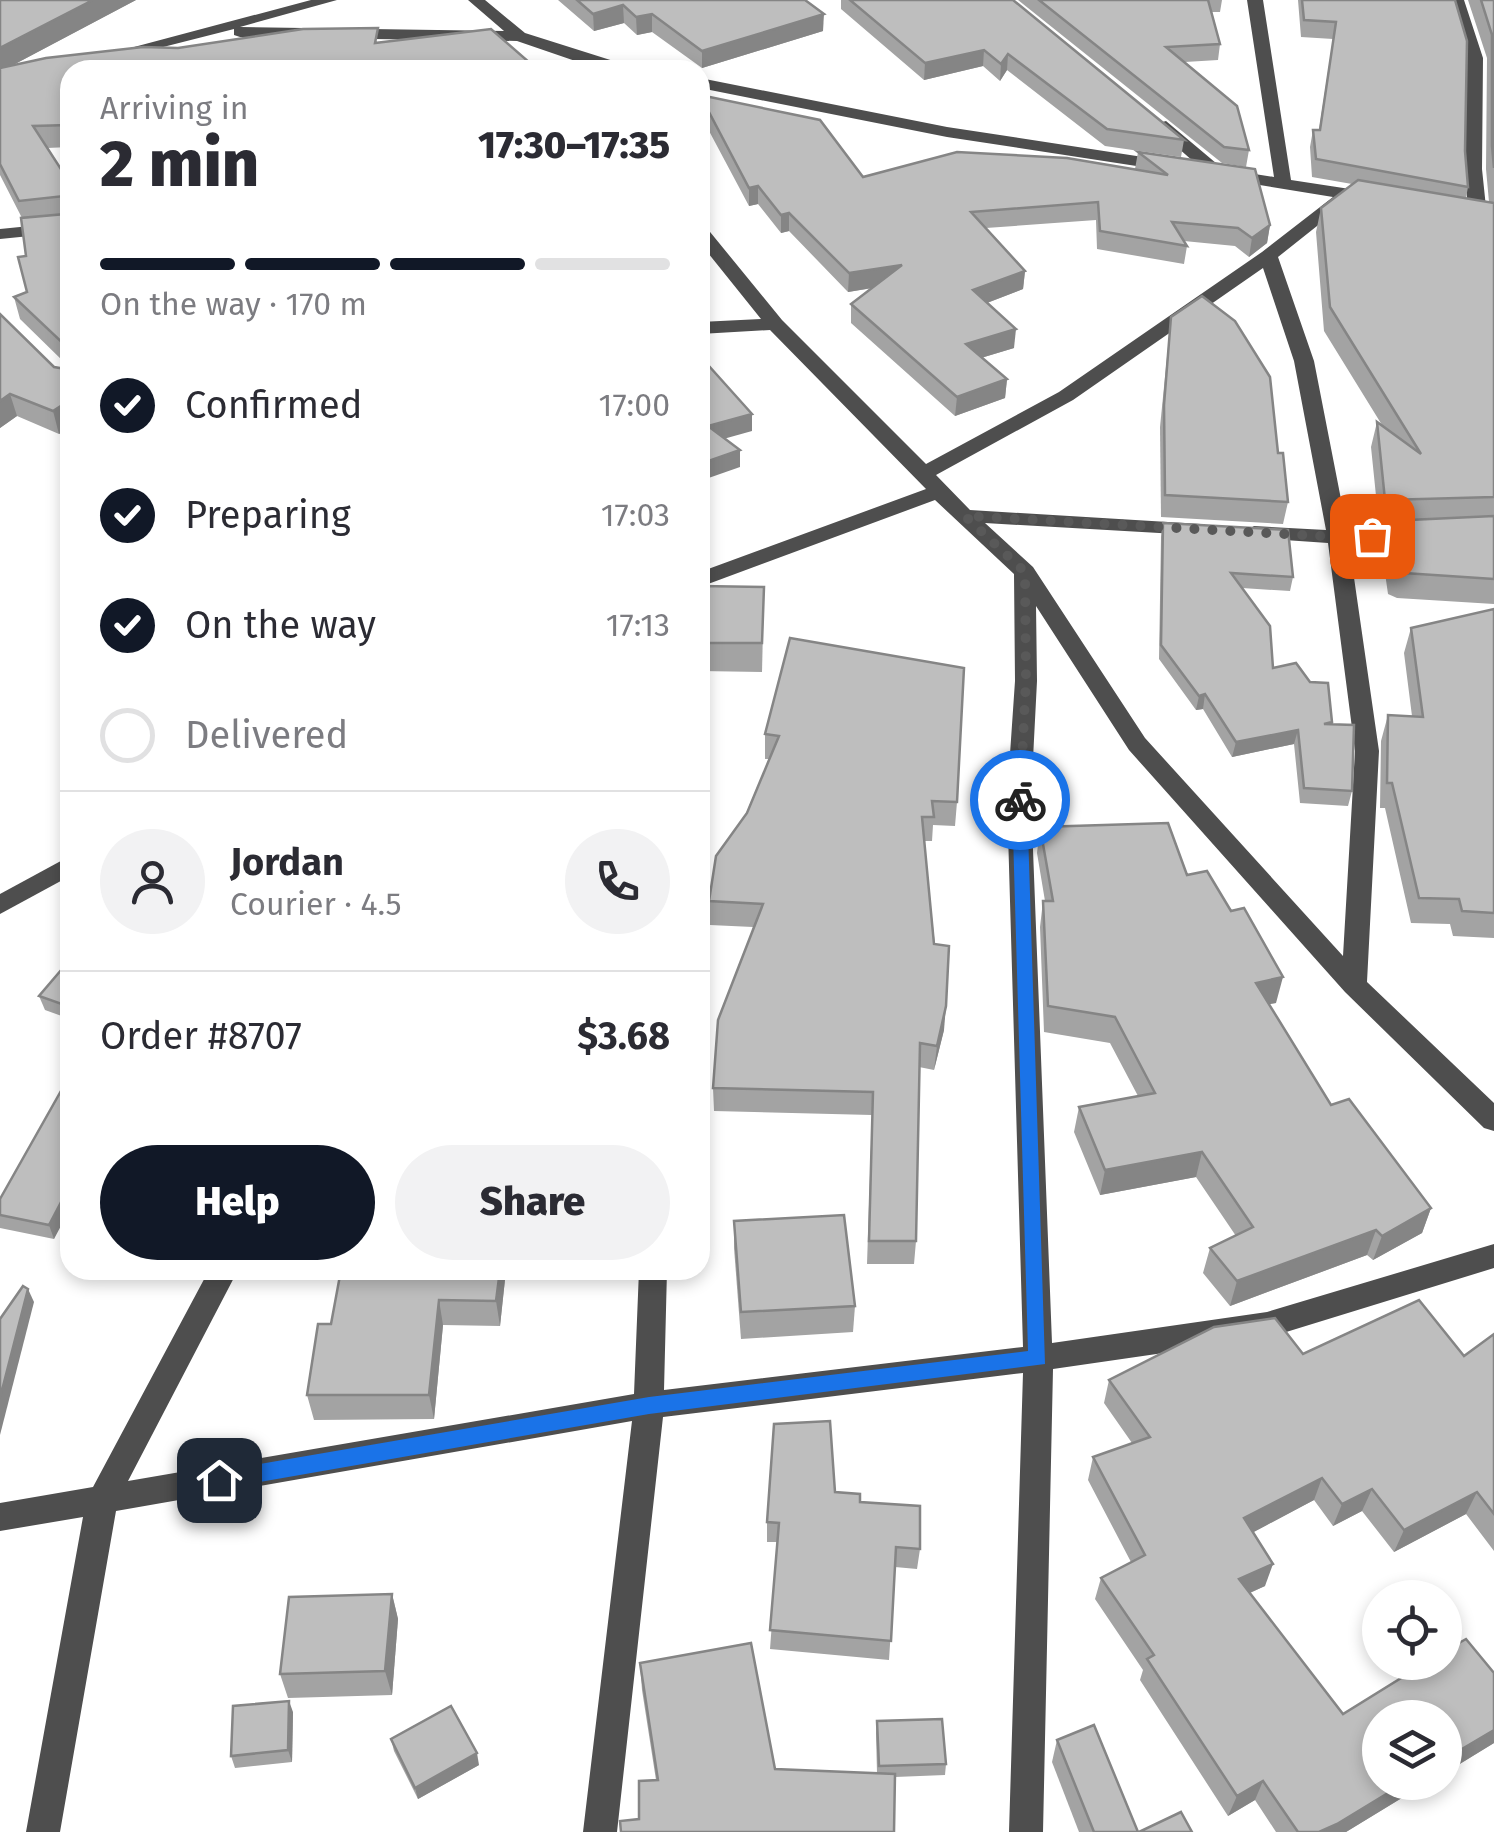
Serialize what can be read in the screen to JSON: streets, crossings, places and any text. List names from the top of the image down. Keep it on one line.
{"page":{"heading":["2 min","Arriving in","17:30–17:35"],"panel":["Jordan","Courier · 4.5","Order #8707","$3.68"],"bar":"On the way · 170 m","list":[["Confirmed","17:00"],["Preparing","17:03"],["On the way","17:13"],"Delivered"],"buttons":["Help","Share"]}}
